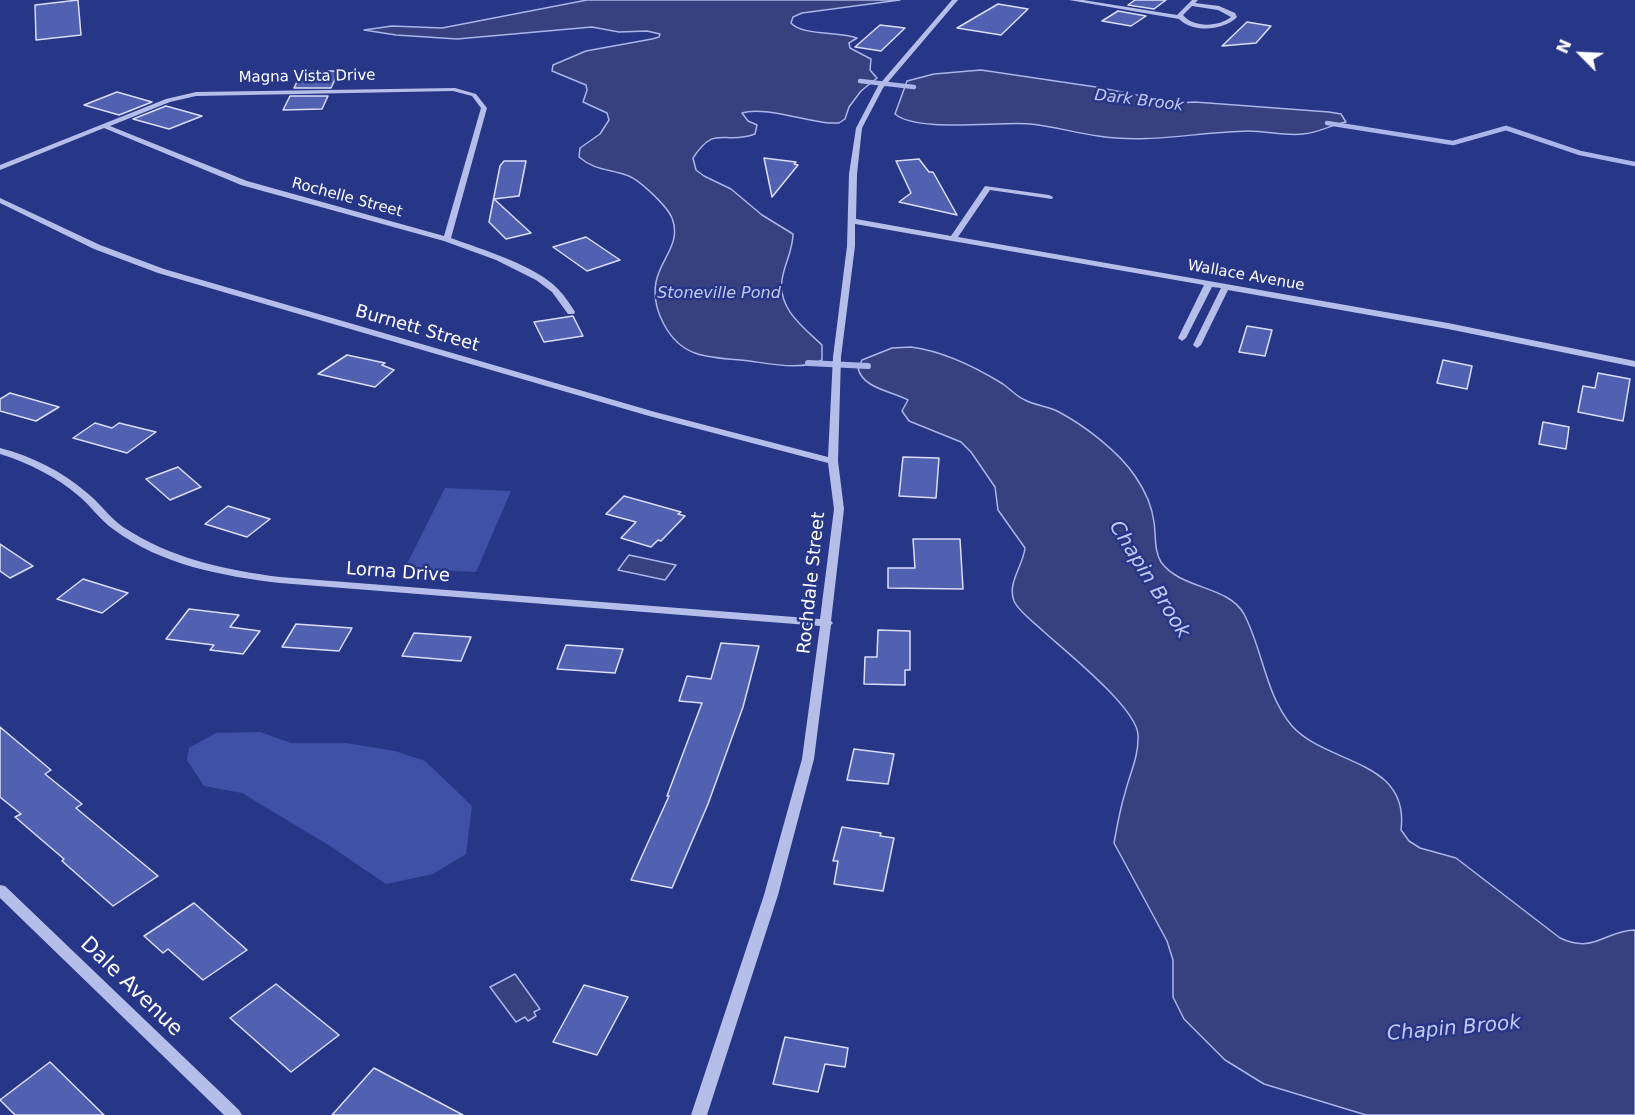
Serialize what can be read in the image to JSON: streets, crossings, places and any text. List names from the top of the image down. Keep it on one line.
{"streets":{"street":["Magna Vista Drive","Rochelle Street","Wallace Avenue","Burnett Street","Lorna Drive","Rochdale Street","Dale Avenue"]},"crossings":[["Magna Vista Drive","Rochelle Street"],["Wallace Avenue","Rochdale Street"],["Burnett Street","Rochdale Street"],["Lorna Drive","Rochdale Street"]],"water":["Dark Brook","Stoneville Pond","Chapin Brook"],"north":"top left"}
